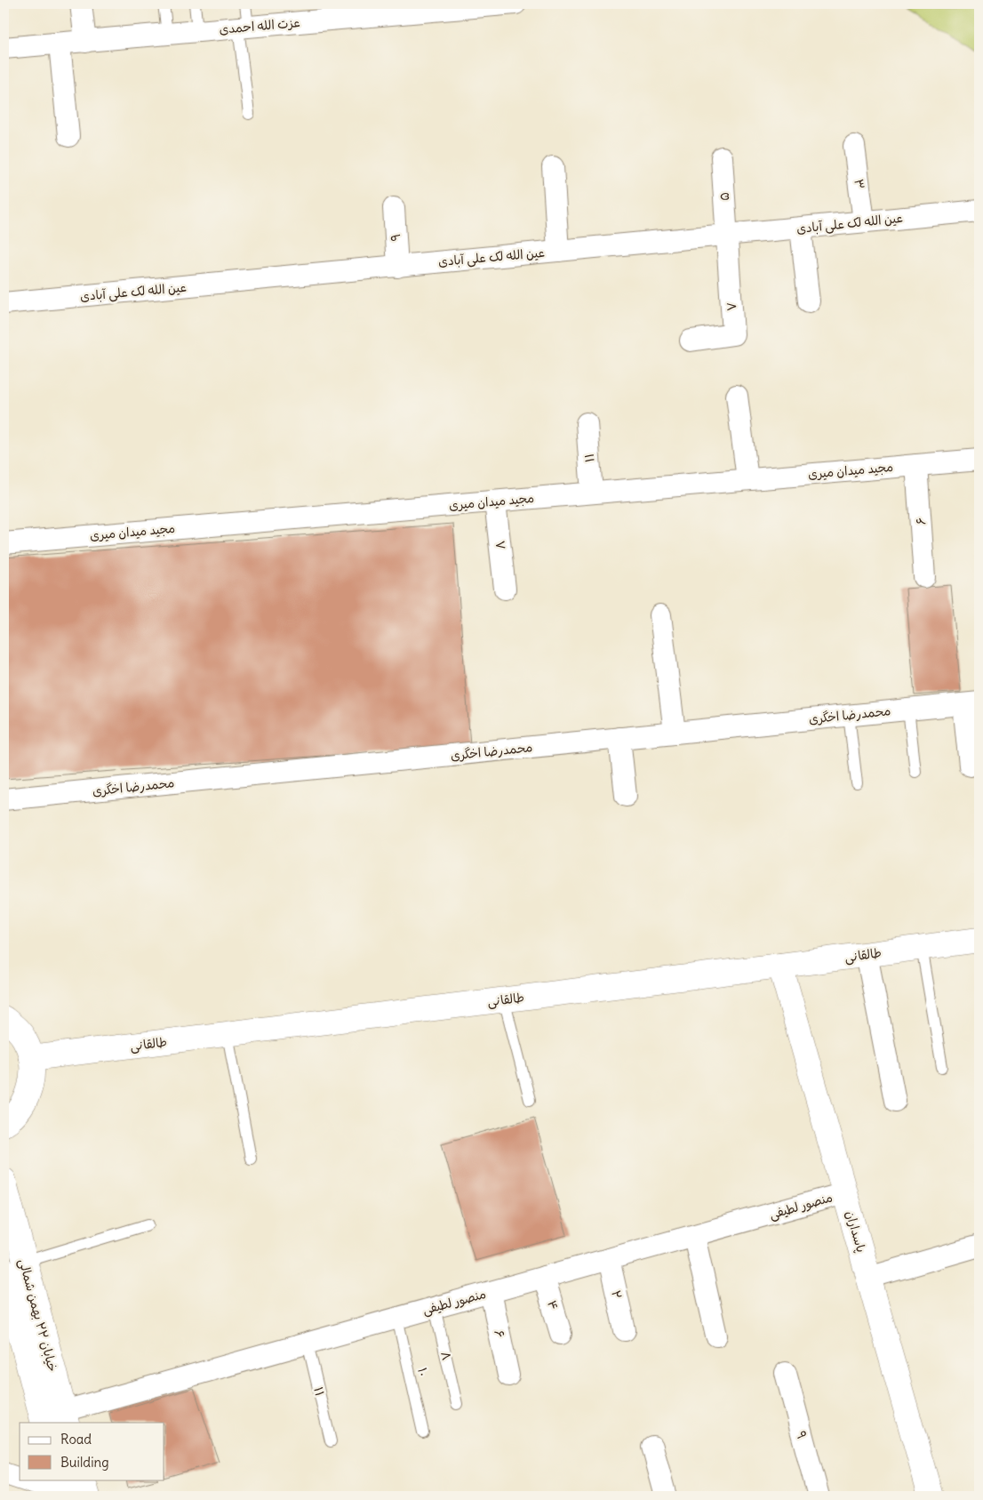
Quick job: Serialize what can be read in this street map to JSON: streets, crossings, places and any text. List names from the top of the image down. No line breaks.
{"streets":{"street":["عزت الله احمدی","۳","۵","عین الله لک علی آبادی","۹","۷","۱۱","مجید میدان میری","۶","۸","محمدرضا اخگری","طالقانی","منصور لطیفی","پاسداران","۲","۴","خیابان ۲۲ بهمن شمالی"],"lane":["۱۰"]},"crossings":[["۳","عین الله لک علی آبادی"],["۵","عین الله لک علی آبادی"],["۵","۷"],["عین الله لک علی آبادی","۹"],["عین الله لک علی آبادی","۷"],["۱۱","مجید میدان میری"],["۱۱","منصور لطیفی"],["مجید میدان میری","۶"],["مجید میدان میری","۸"],["۶","منصور لطیفی"],["۸","منصور لطیفی"],["طالقانی","پاسداران"],["منصور لطیفی","پاسداران"],["منصور لطیفی","۲"],["منصور لطیفی","۴"],["منصور لطیفی","خیابان ۲۲ بهمن شمالی"],["منصور لطیفی","۱۰"]],"legend":["Road","Building"]}
